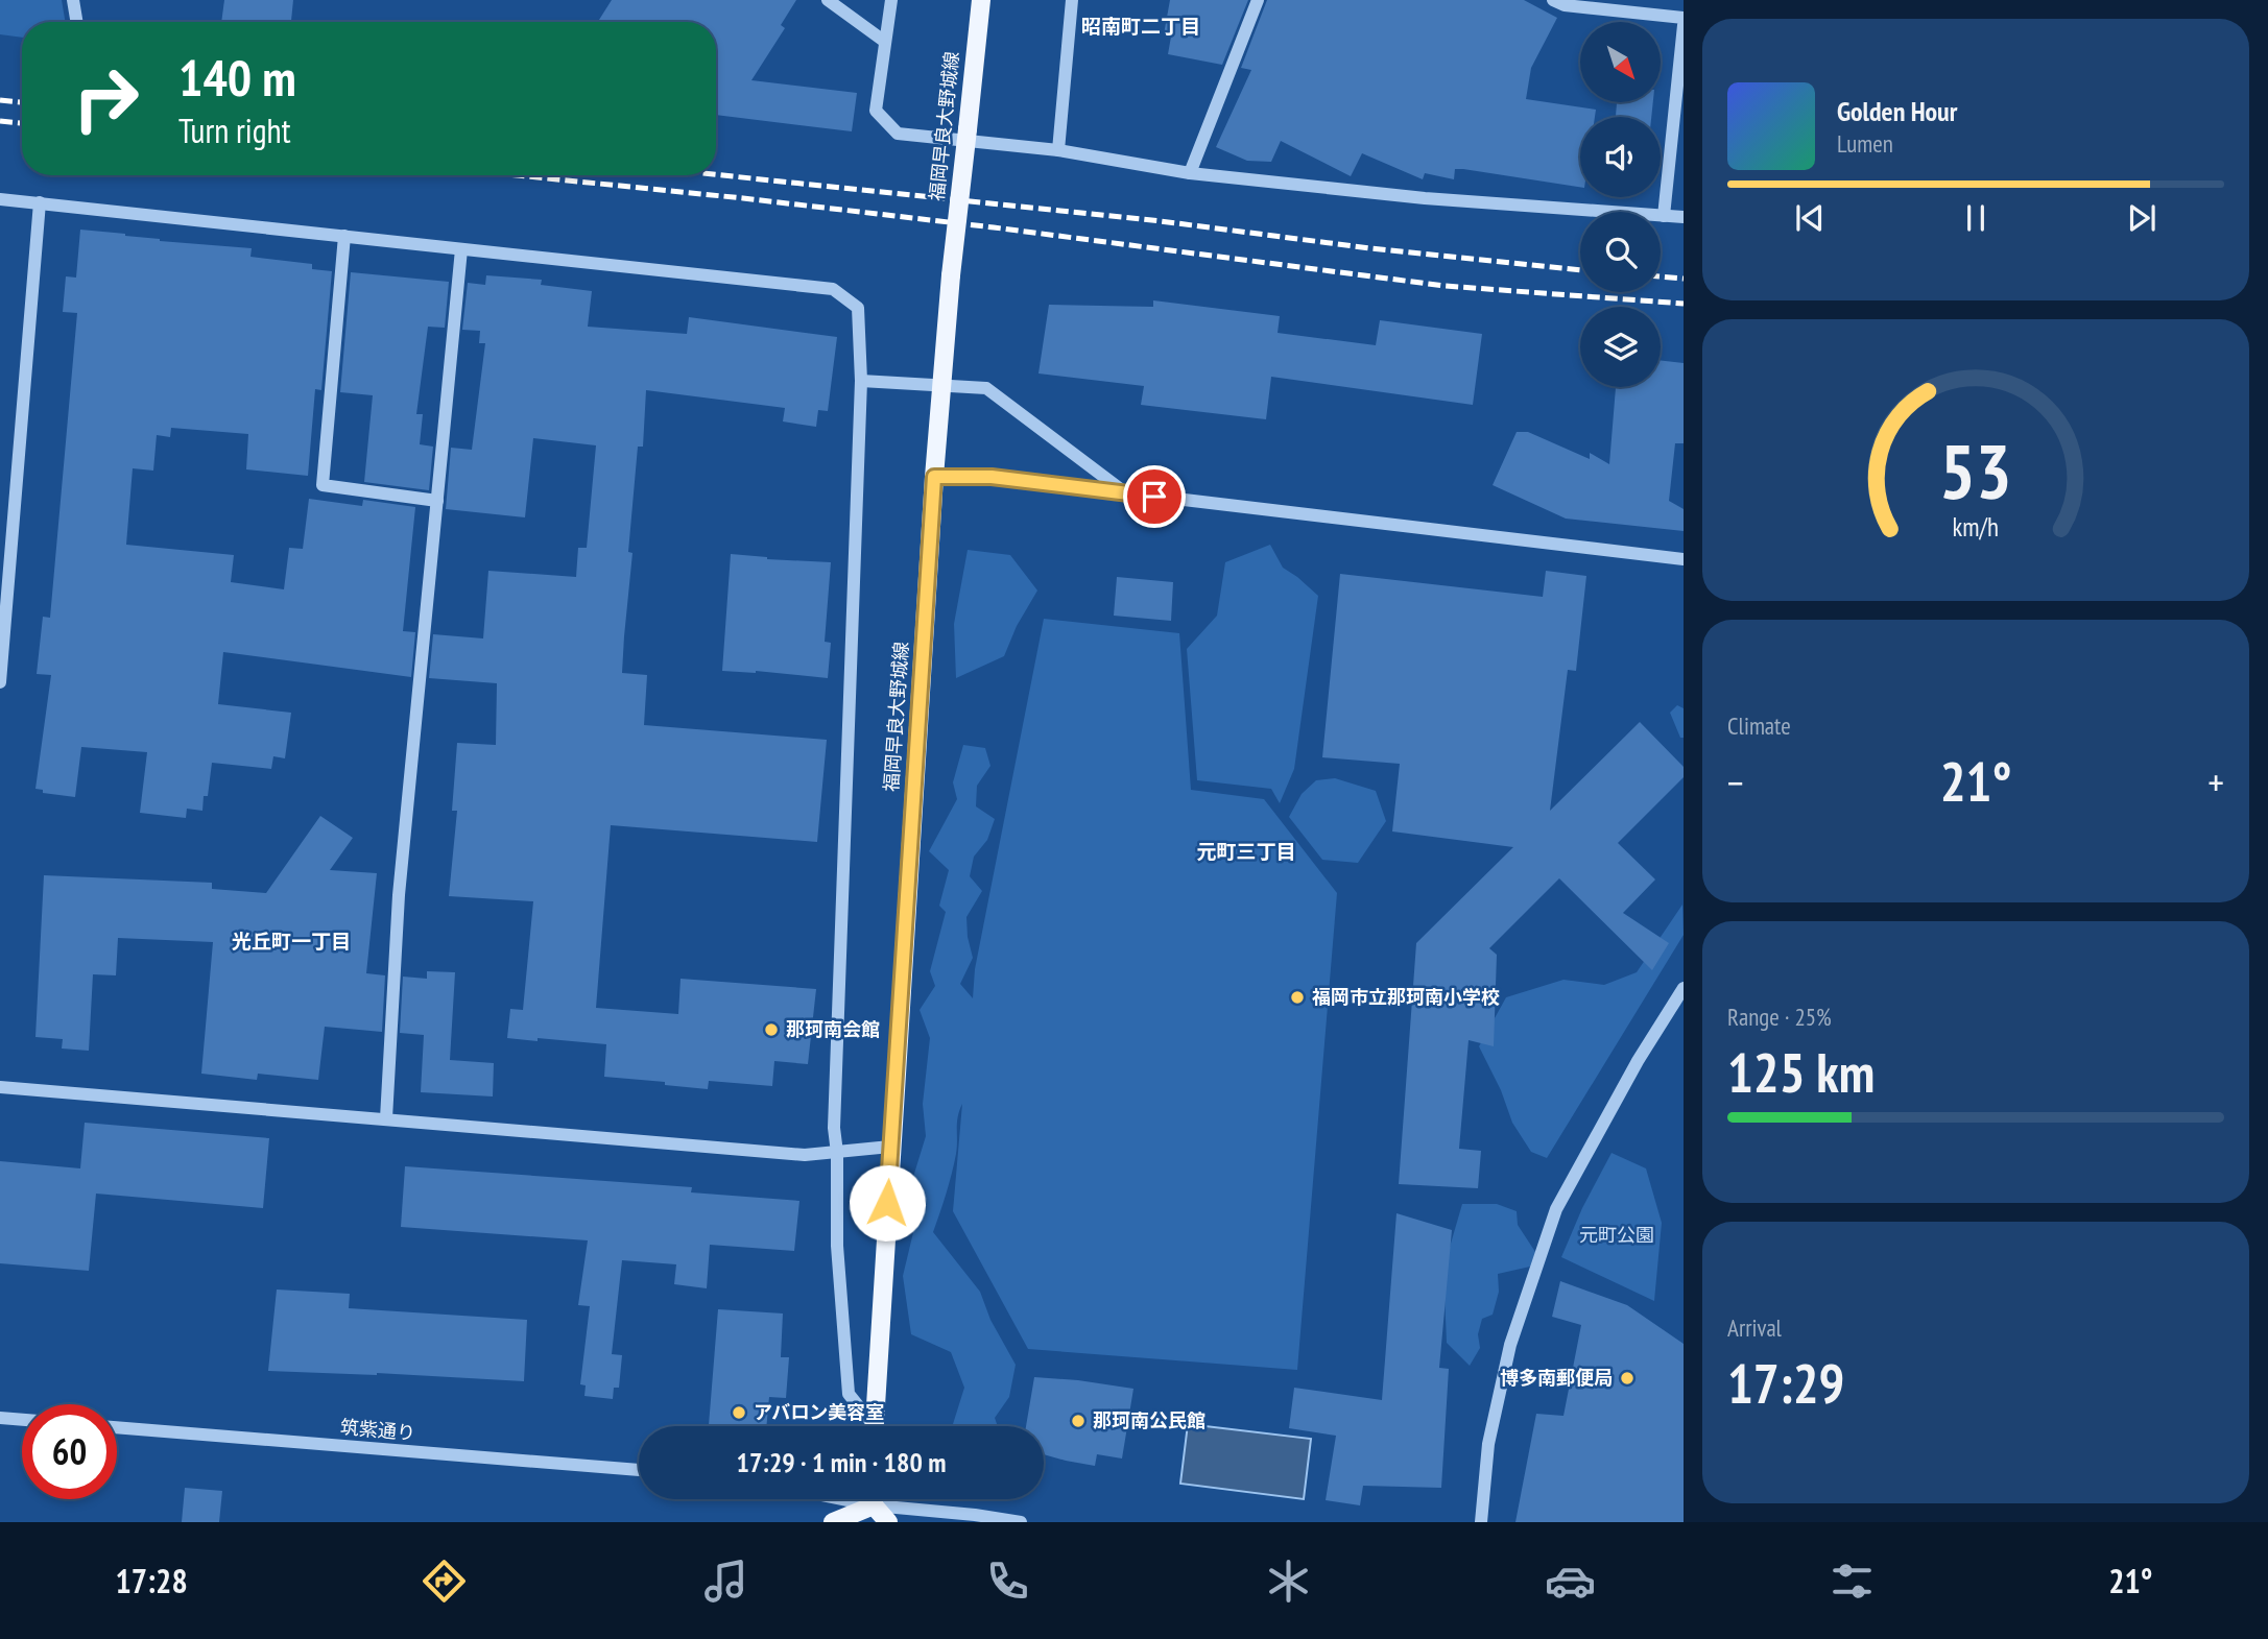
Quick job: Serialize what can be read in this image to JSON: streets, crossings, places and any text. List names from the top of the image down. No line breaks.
{"streets":{"main road":["福岡早良大野城線"],"street":["筑紫通り"]},"districts":["昭南町二丁目","元町三丁目","光丘町一丁目"],"parks":["元町公園"],"places":["福岡市立那珂南小学校","那珂南会館","博多南郵便局","アバロン美容室","那珂南公民館"],"north":"bottom right","page":{"turn":["140 m","Turn right"],"song":["Golden Hour","Lumen"],"tile":["Climate",["Range · 25%","125 km"],["Arrival","17:29"]],"heat":["−","21°","+"],"limit":"60","trip":"17:29 · 1 min · 180 m","tabs":["17:28","21°"],"gauge":["53","km/h"]}}
